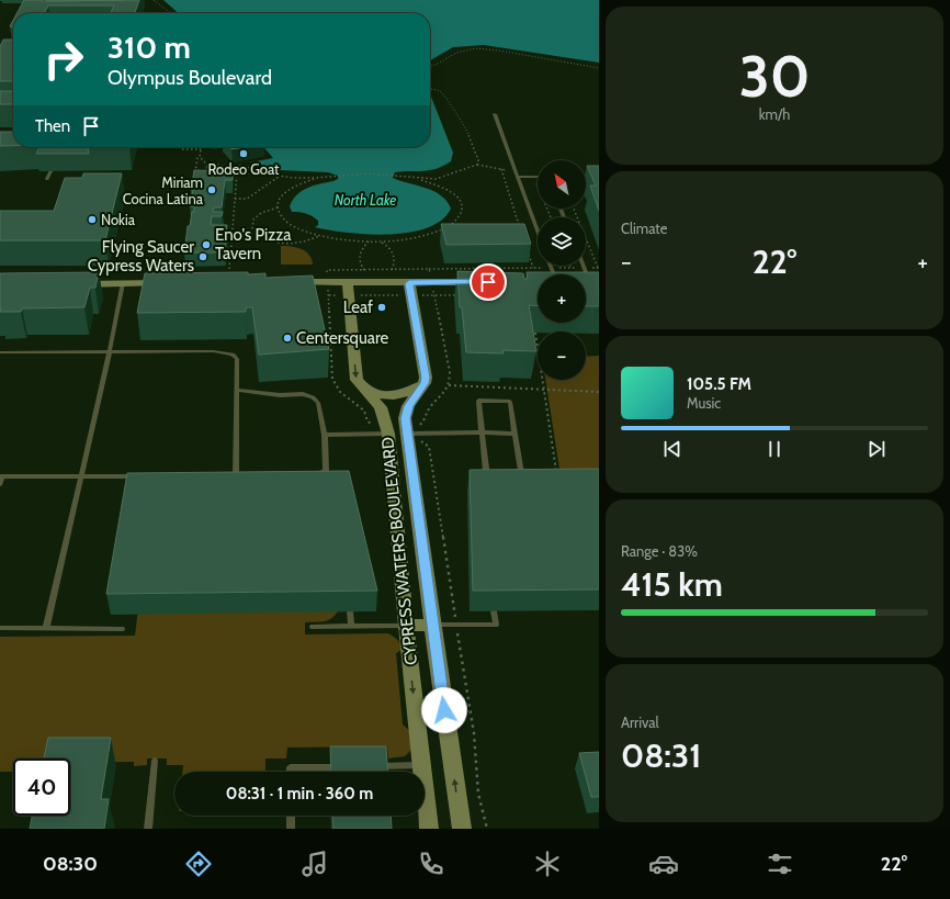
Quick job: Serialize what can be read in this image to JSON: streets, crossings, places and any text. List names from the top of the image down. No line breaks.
{"streets":{"street":["CYPRESS WATERS BOULEVARD"]},"water":["North Lake"],"places":["Rodeo Goat","Miriam Cocina Latina","Nokia","Eno's Pizza Tavern","Flying Saucer Cypress Waters","Leaf","Centersquare"],"north":"top left","page":{"tile":[["30","km/h"],"Climate",["Range · 83%","415 km"],["Arrival","08:31"]],"turn":["310 m","Olympus Boulevard"],"then":"Then","map_buttons":["+","−"],"heat":["−","22°","+"],"song":["105.5 FM","Music"],"limit":"40","trip":"08:31 · 1 min · 360 m","tabs":["08:30","22°"]}}
